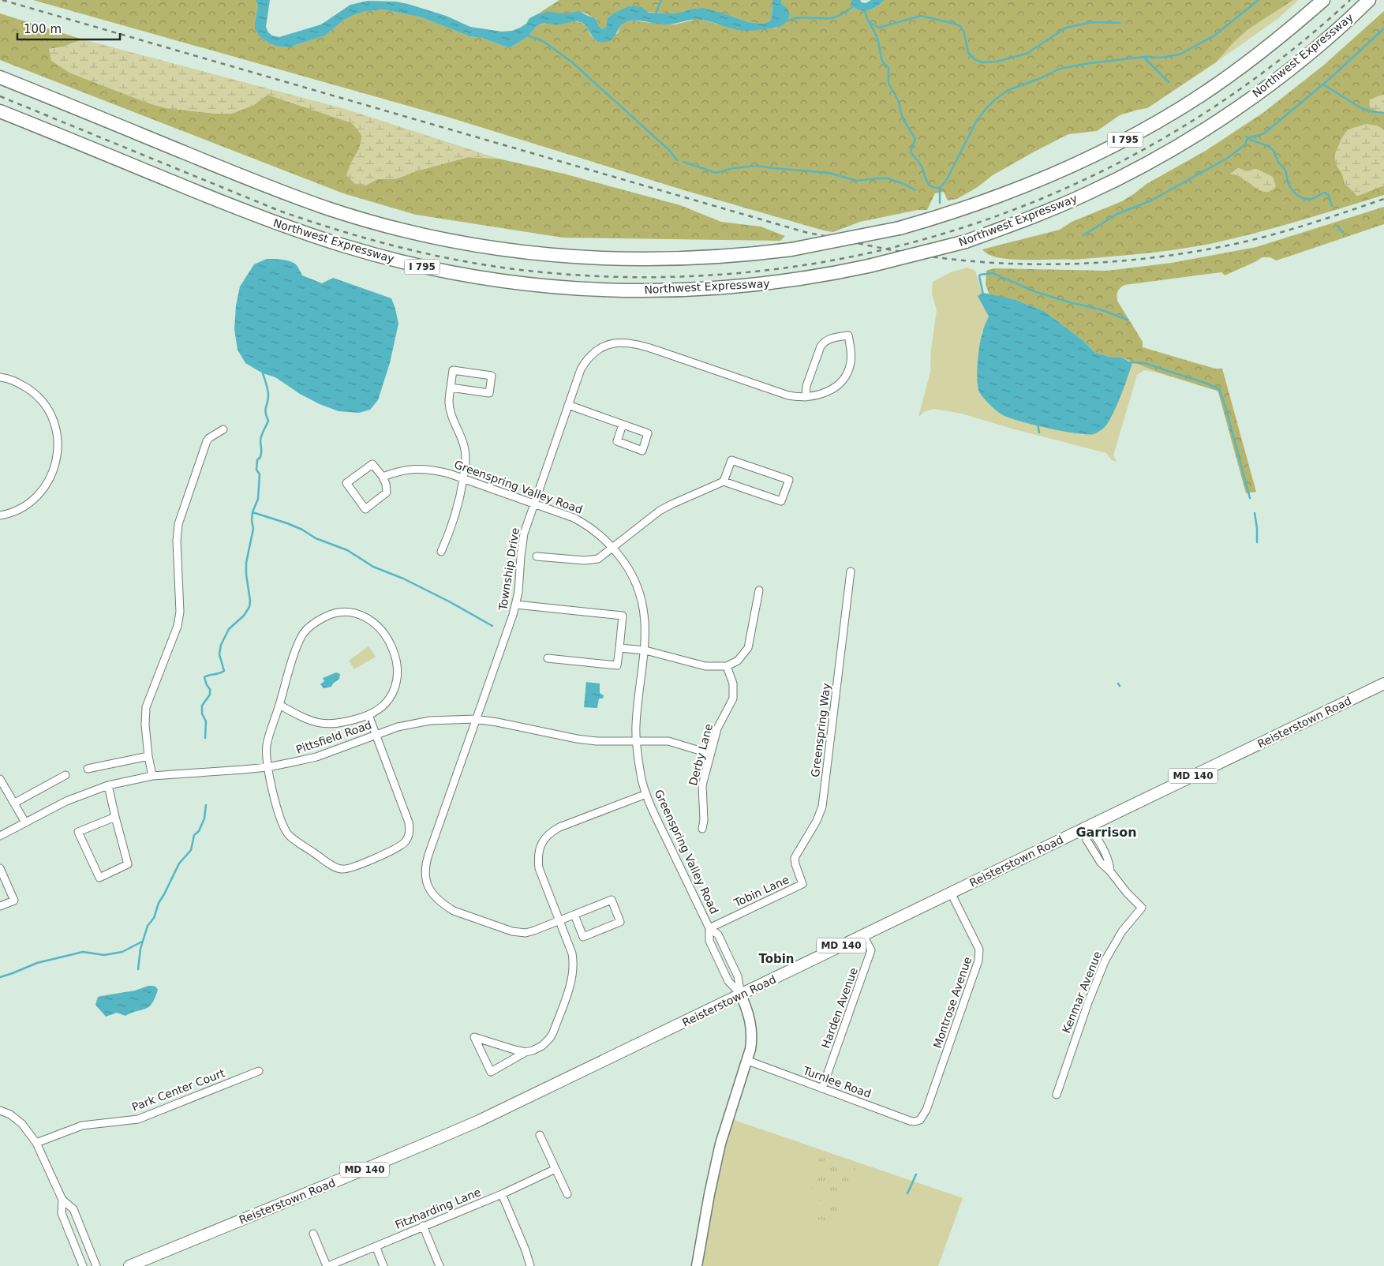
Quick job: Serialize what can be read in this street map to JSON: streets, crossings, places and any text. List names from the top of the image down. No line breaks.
{"streets":{"highway":["Northwest Expressway","I 795"],"main road":["Greenspring Valley Road","Reisterstown Road","MD 140"],"street":["Township Drive","Greenspring Way","Pittsfield Road","Derby Lane","Tobin Lane","Kenmar Avenue","Montrose Avenue","Harden Avenue","Turnlee Road","Park Center Court","Fitzharding Lane"]},"crossings":[["Greenspring Valley Road","Township Drive"],["Greenspring Valley Road","Reisterstown Road"],["Greenspring Valley Road","Pittsfield Road"],["Greenspring Valley Road","Tobin Lane"],["Greenspring Valley Road","Turnlee Road"],["Township Drive","Pittsfield Road"],["Reisterstown Road","Kenmar Avenue"],["Reisterstown Road","Montrose Avenue"],["Reisterstown Road","Harden Avenue"],["Greenspring Way","Tobin Lane"],["Pittsfield Road","Derby Lane"],["Montrose Avenue","Turnlee Road"],["Harden Avenue","Turnlee Road"]],"districts":["Garrison","Tobin"],"scale_bar":"100 m"}
